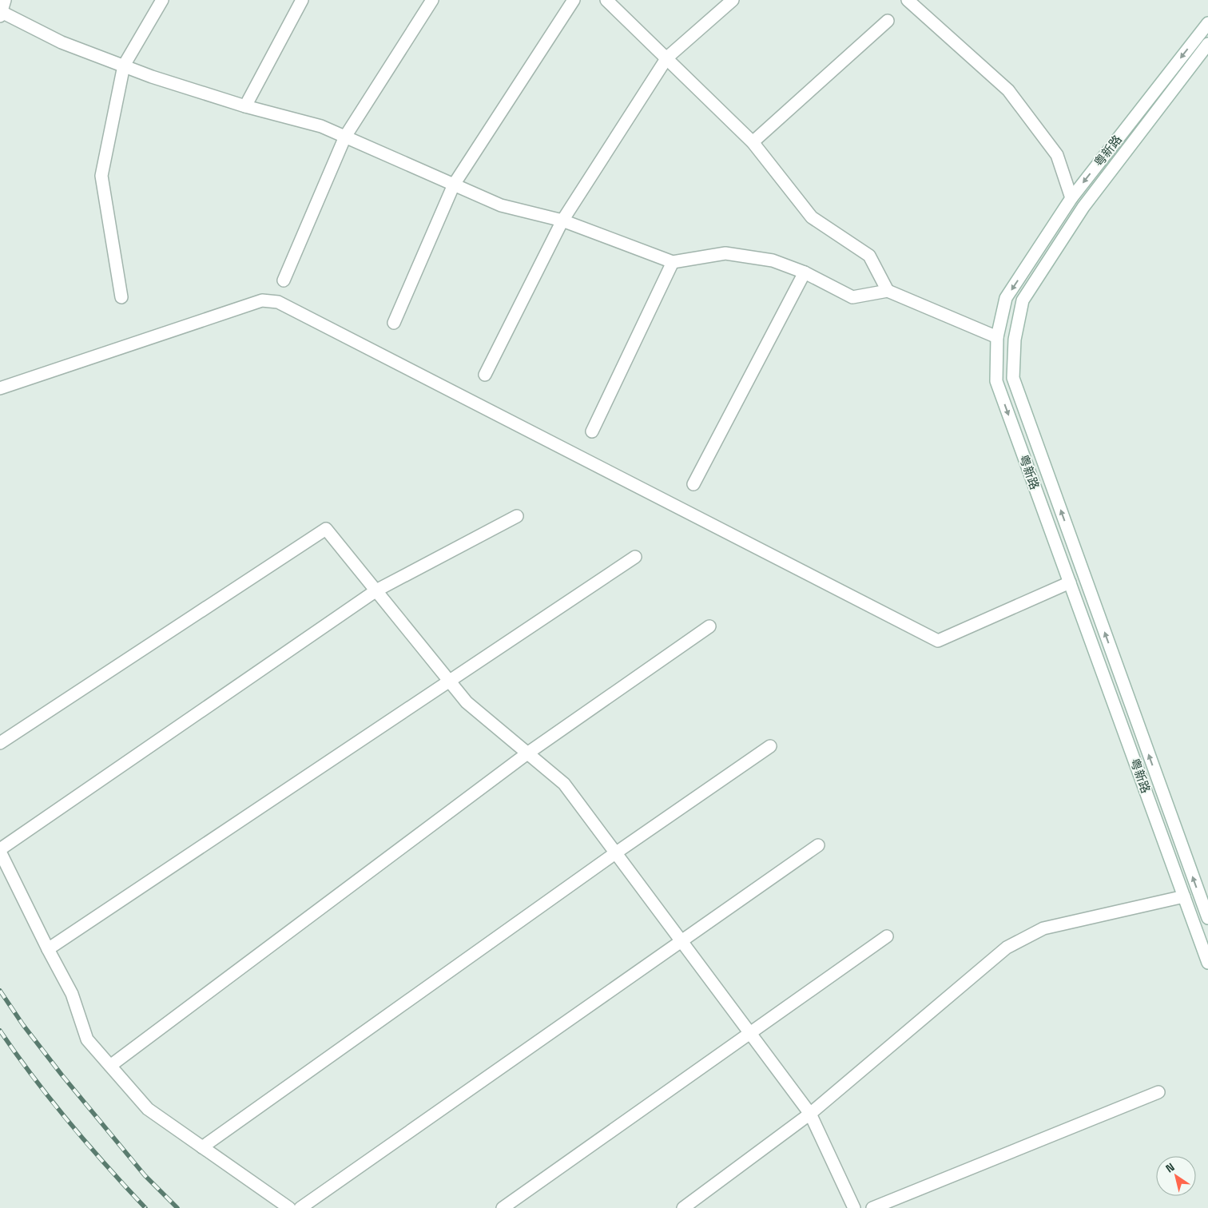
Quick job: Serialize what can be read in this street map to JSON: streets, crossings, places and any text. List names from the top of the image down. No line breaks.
{"streets":{"street":["粤新路"]},"north":"top left"}
